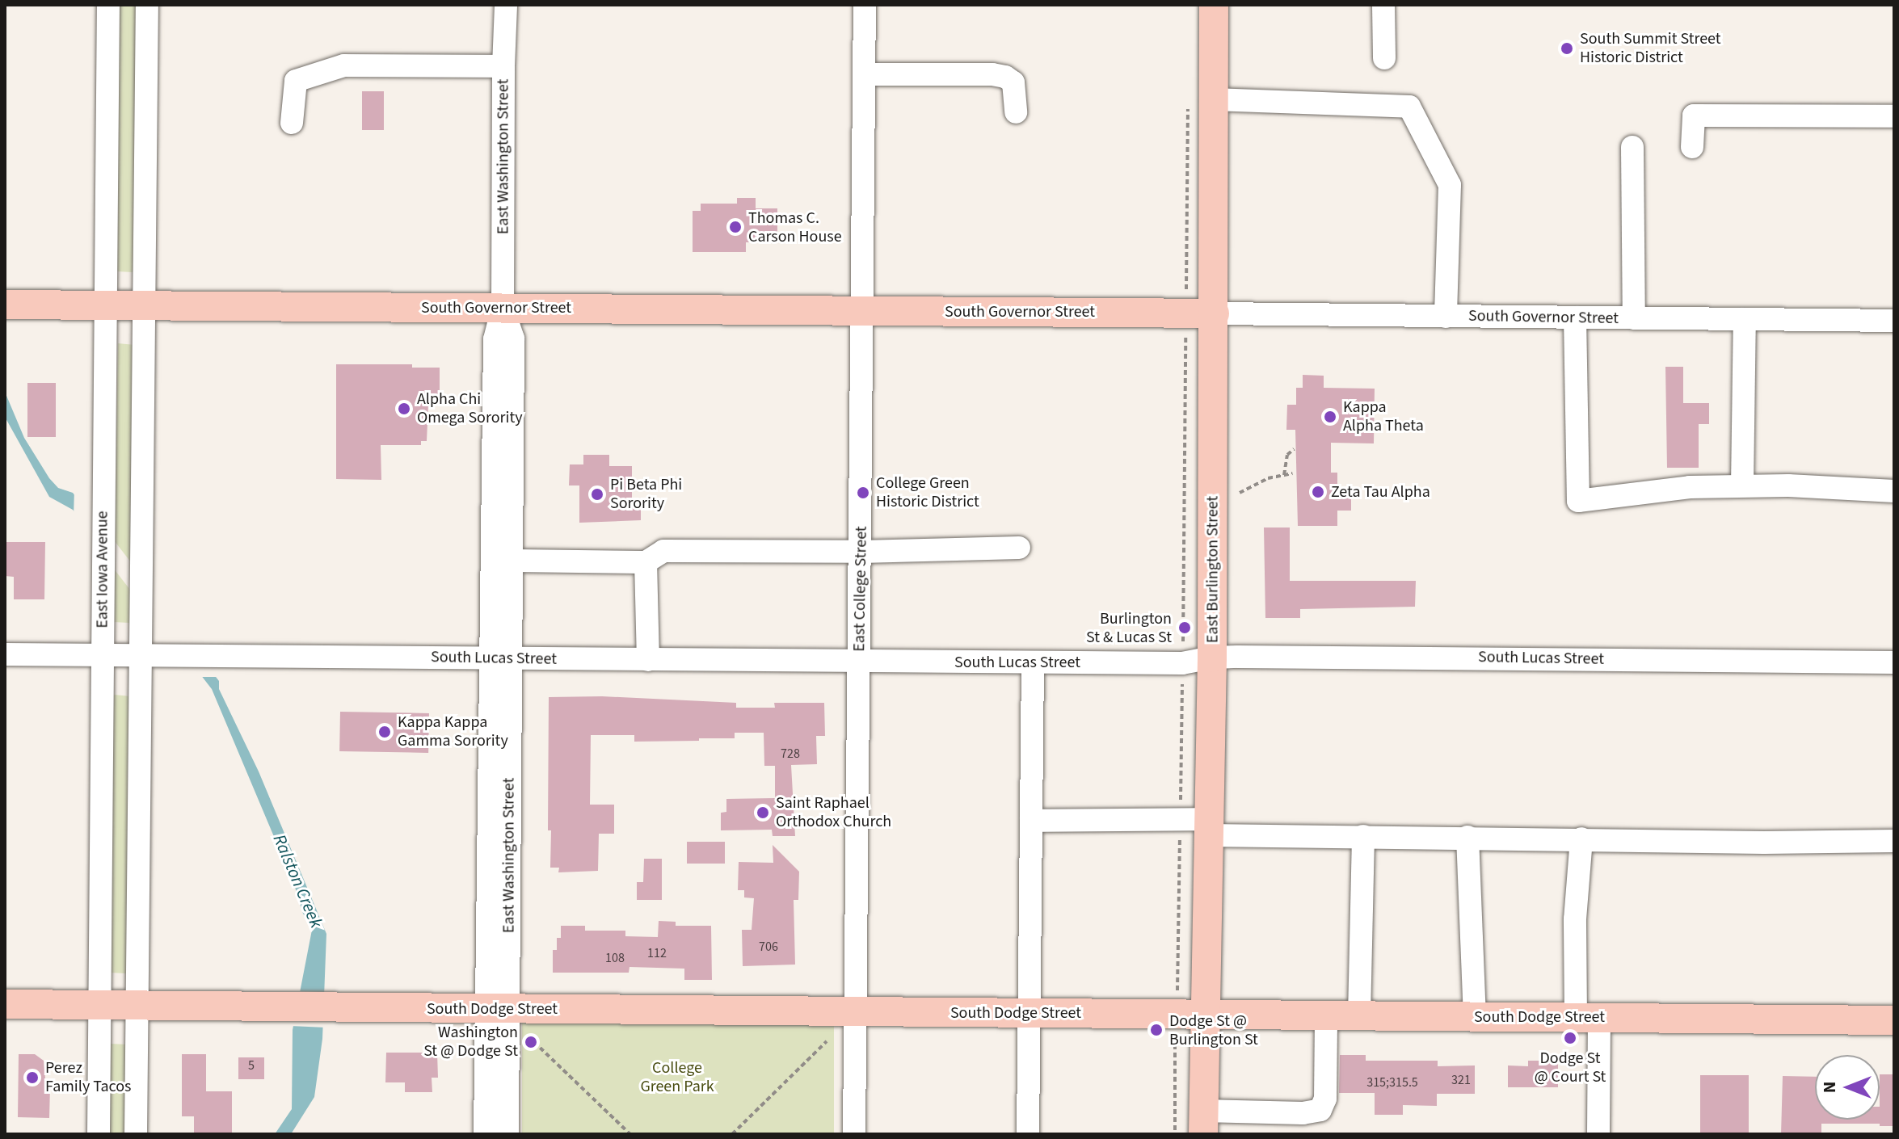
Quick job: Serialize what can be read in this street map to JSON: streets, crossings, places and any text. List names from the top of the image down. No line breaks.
{"streets":{"main road":["South Governor Street","East Burlington Street","South Dodge Street"],"street":["East Washington Street","East Iowa Avenue","East College Street","South Lucas Street"]},"crossings":[["East Washington Street","South Governor Street"],["East Washington Street","South Lucas Street"],["East Washington Street","South Dodge Street"],["South Governor Street","East Iowa Avenue"],["South Governor Street","East Burlington Street"],["South Governor Street","East College Street"],["East Iowa Avenue","South Lucas Street"],["East Iowa Avenue","South Dodge Street"],["East Burlington Street","South Lucas Street"],["East Burlington Street","South Dodge Street"],["East College Street","South Lucas Street"],["East College Street","South Dodge Street"]],"water":["Ralston Creek"],"parks":["College Green Park"],"places":["South Summit Street Historic District","Thomas C. Carson House","Alpha Chi Omega Sorority","Kappa Alpha Theta","Zeta Tau Alpha","College Green Historic District","Pi Beta Phi Sorority","Burlington St & Lucas St","Kappa Kappa Gamma Sorority","Saint Raphael Orthodox Church","Dodge St @ Burlington St","Dodge St @ Court St","Washington St @ Dodge St","Perez Family Tacos"],"house_numbers":["728","706","112","108","5","321","315;315.5"],"north":"left"}
